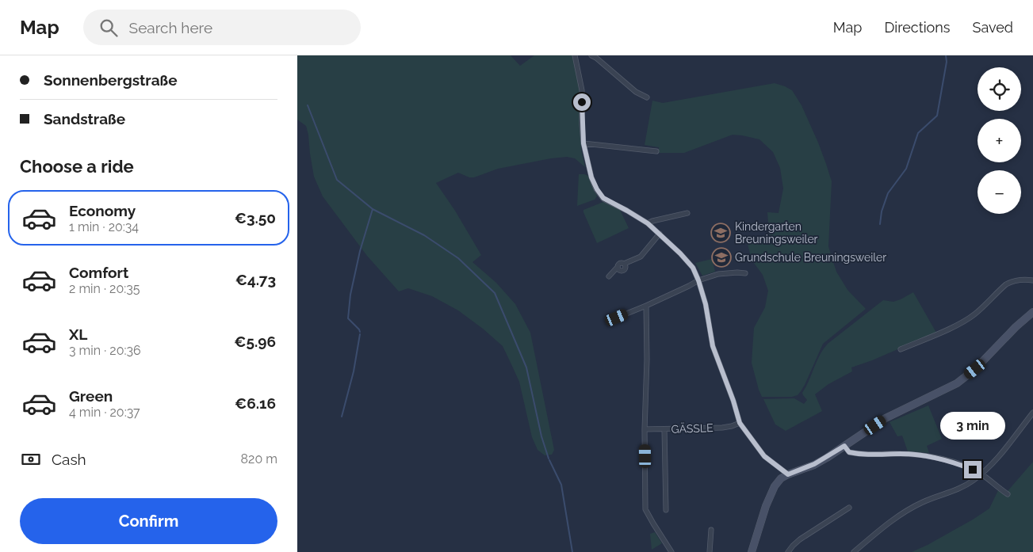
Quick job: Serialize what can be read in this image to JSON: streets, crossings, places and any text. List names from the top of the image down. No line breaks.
{"streets":{"street":["GÄSSLE"]},"places":{"school or university":["Kindergarten Breuningsweiler","Grundschule Breuningsweiler"]},"page":{"header":"Map","search":"Search here","nav":["Map","Directions","Saved"],"banner":["Sonnenbergstraße","Sandstraße"],"map_buttons":["+","−"],"heading":"Choose a ride","list":[{"name":"Economy","note":"1 min · 20:34","value":"€3.50"},{"name":"Comfort","note":"2 min · 20:35","value":"€4.73"},{"name":"XL","note":"3 min · 20:36","value":"€5.96"},{"name":"Green","note":"4 min · 20:37","value":"€6.16"}],"bubble":"3 min","pay":["Cash","820 m"],"buttons":"Confirm"}}
